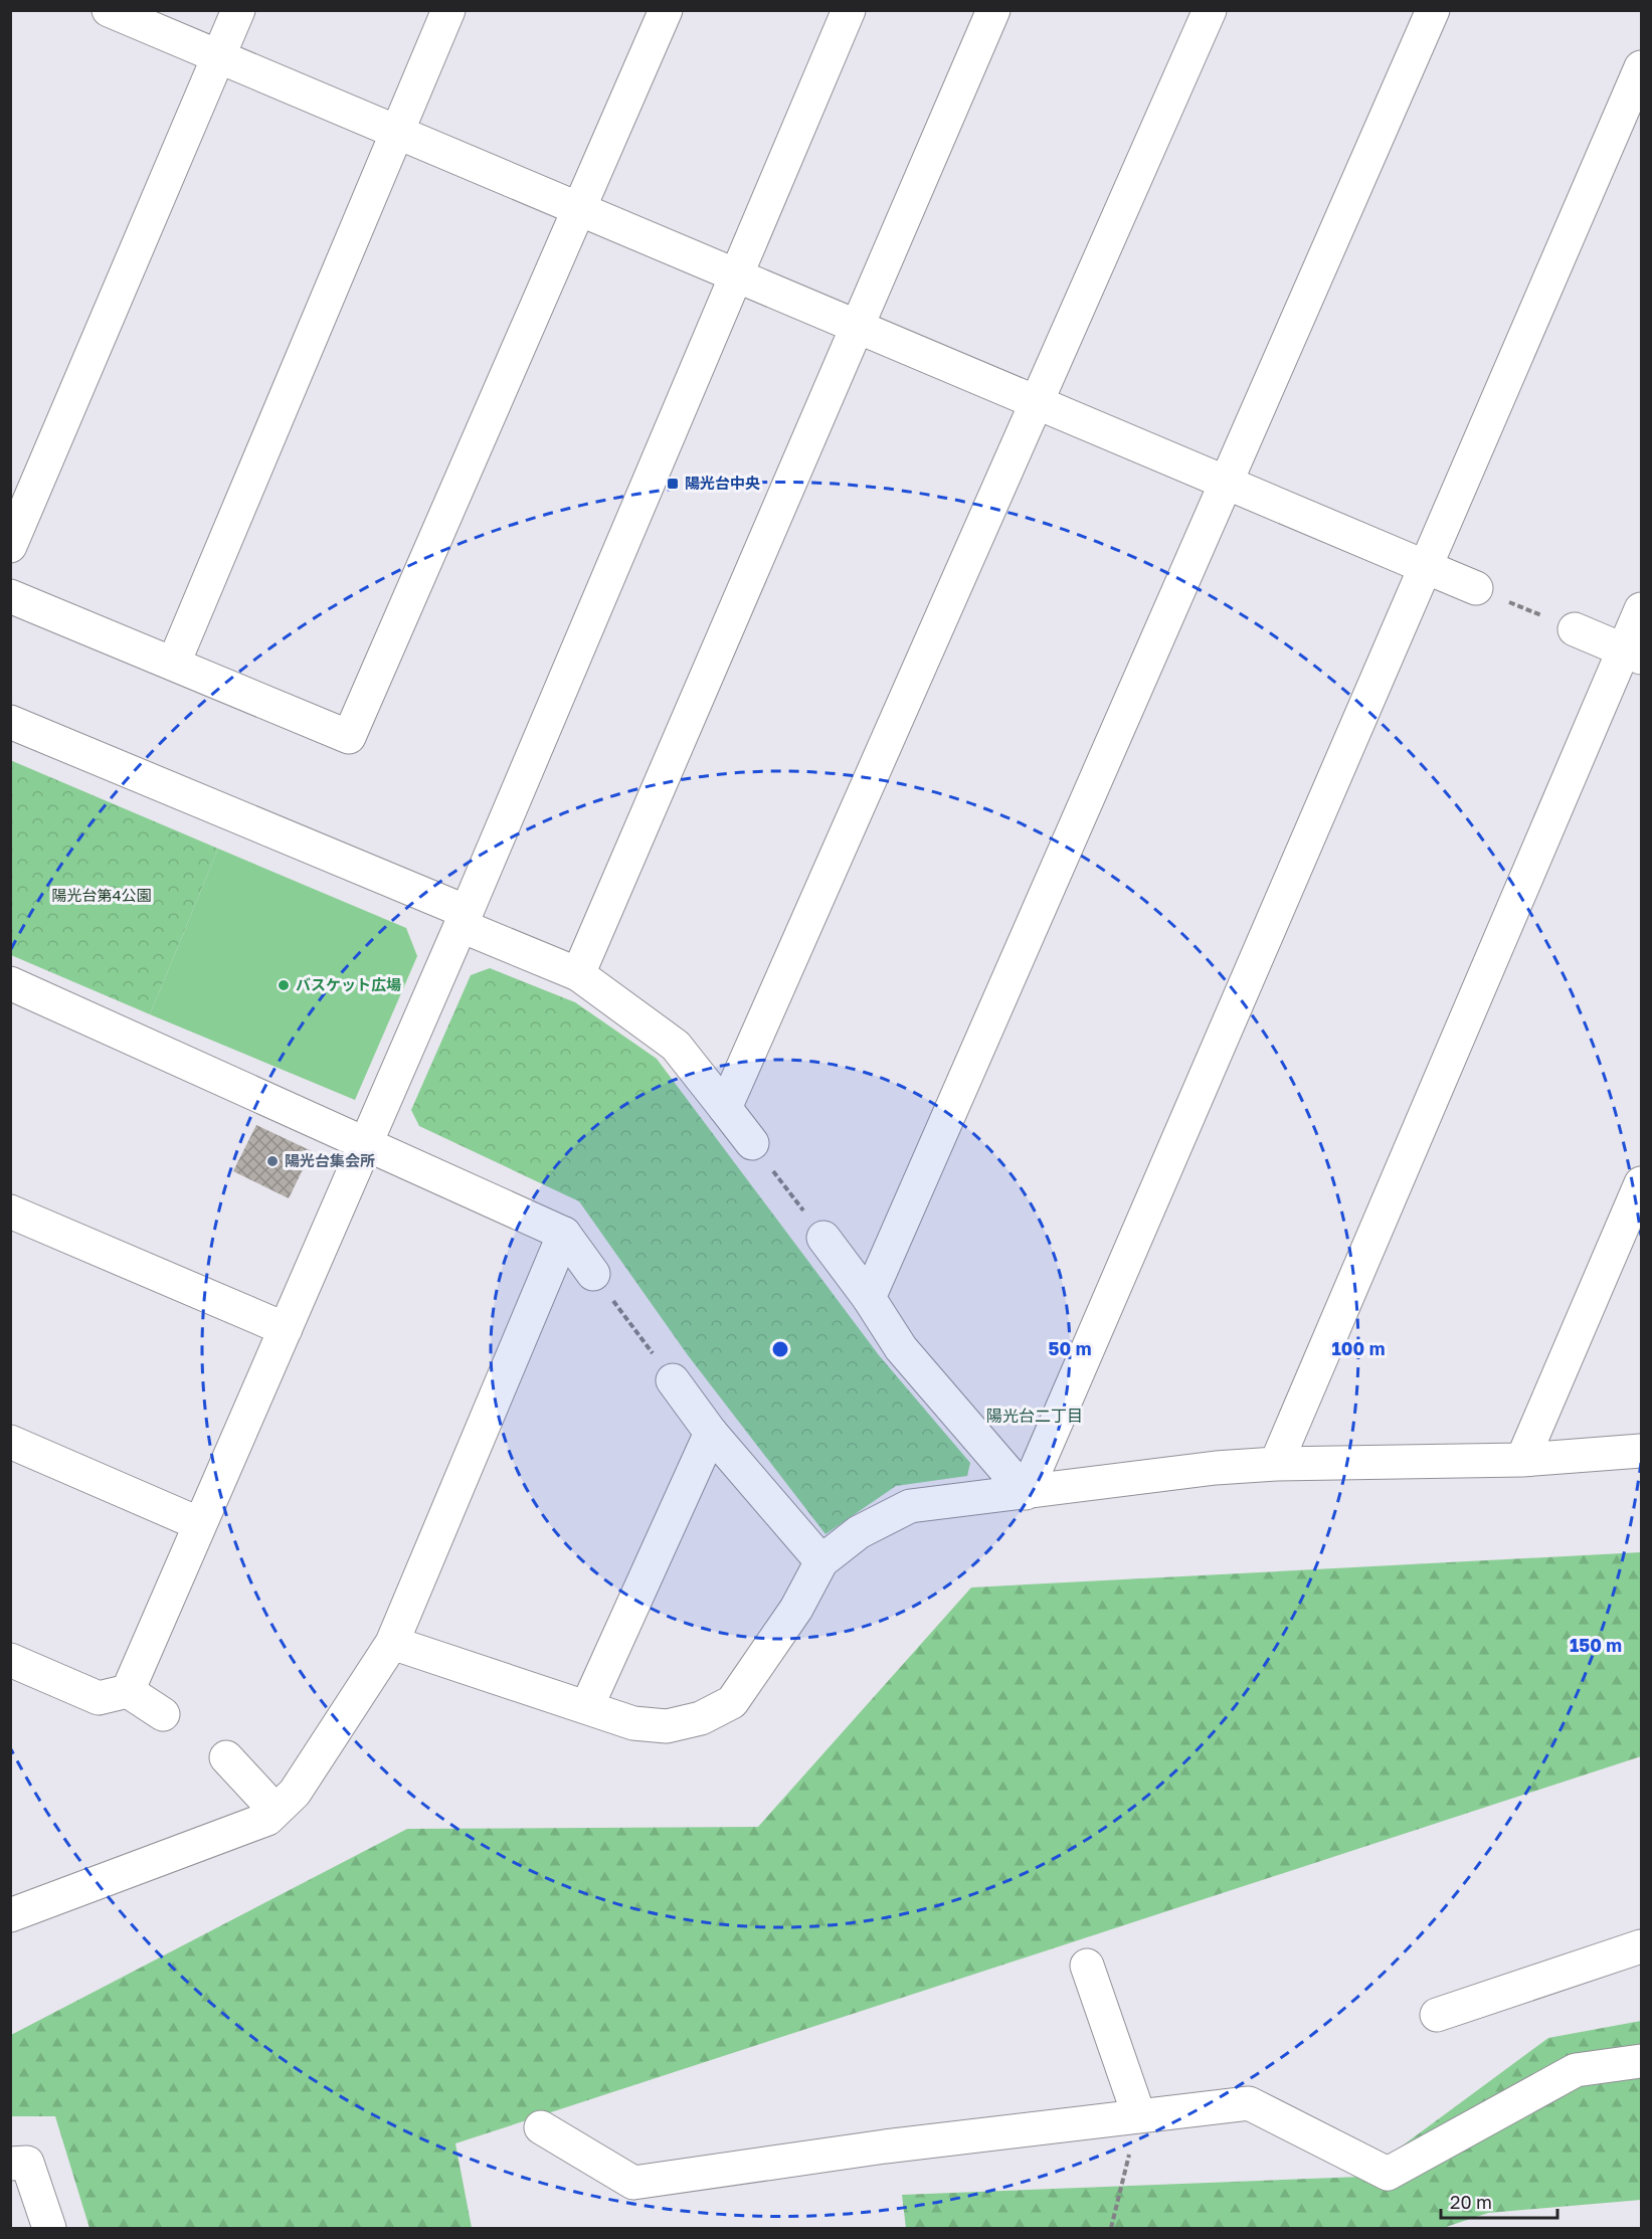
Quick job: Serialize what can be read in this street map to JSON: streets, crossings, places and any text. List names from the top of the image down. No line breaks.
{"districts":["陽光台二丁目"],"parks":["陽光台第4公園"],"places":{"transit":["陽光台中央"],"other":["バスケット広場","陽光台集会所"]},"scale_bar":"20 m","rings":["50 m","100 m","150 m"]}
